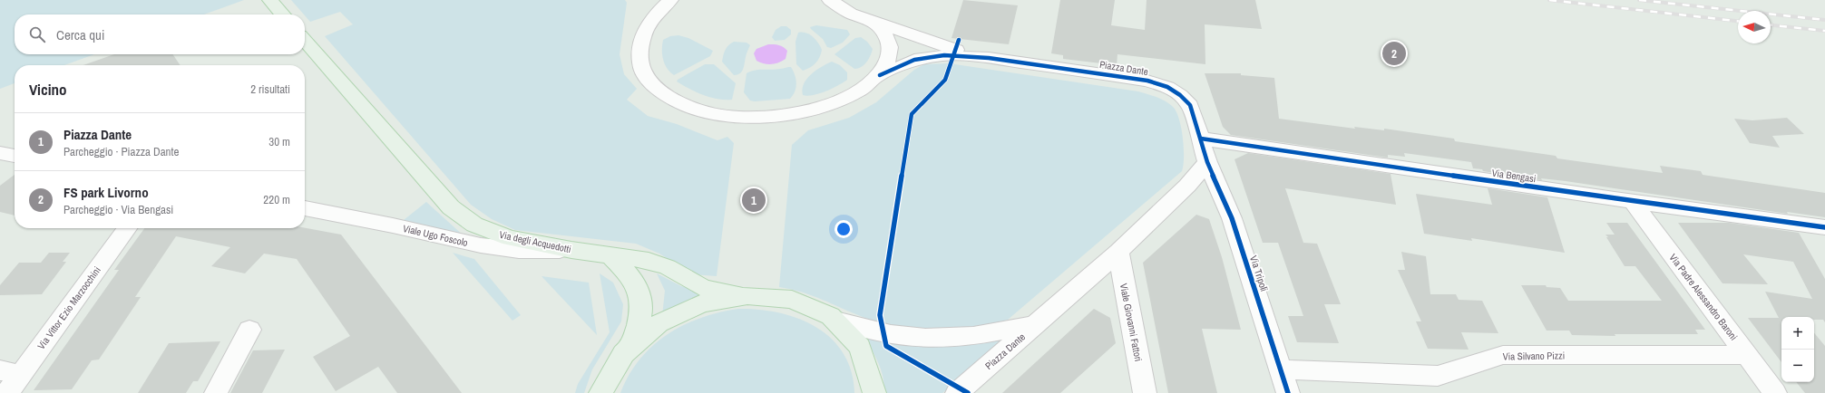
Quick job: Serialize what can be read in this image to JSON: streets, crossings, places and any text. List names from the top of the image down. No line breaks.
{"streets":{"main road":["Via degli Acquedotti"],"street":["Piazza Dante","Via Bengasi","Viale Ugo Foscolo","Via Tripoli","Via Padre Alessandro Baroni","Via Vittor Ezio Marzocchini","Viale Giovanni Fattori","Via Silvano Pizzi"]},"crossings":[["Piazza Dante","Via Bengasi"],["Piazza Dante","Via Tripoli"],["Piazza Dante","Viale Giovanni Fattori"],["Via Bengasi","Via Padre Alessandro Baroni"],["Viale Ugo Foscolo","Via degli Acquedotti"],["Via Tripoli","Via Silvano Pizzi"],["Via Padre Alessandro Baroni","Via Silvano Pizzi"]],"north":"left","page":{"search":"Cerca qui","pins":["2","1"],"heading":["Vicino","2 risultati"],"list":[{"mark":"1","name":"Piazza Dante","note":"Parcheggio · Piazza Dante","value":"30 m"},{"mark":"2","name":"FS park Livorno","note":"Parcheggio · Via Bengasi","value":"220 m"}],"map_buttons":["+","−"]}}
